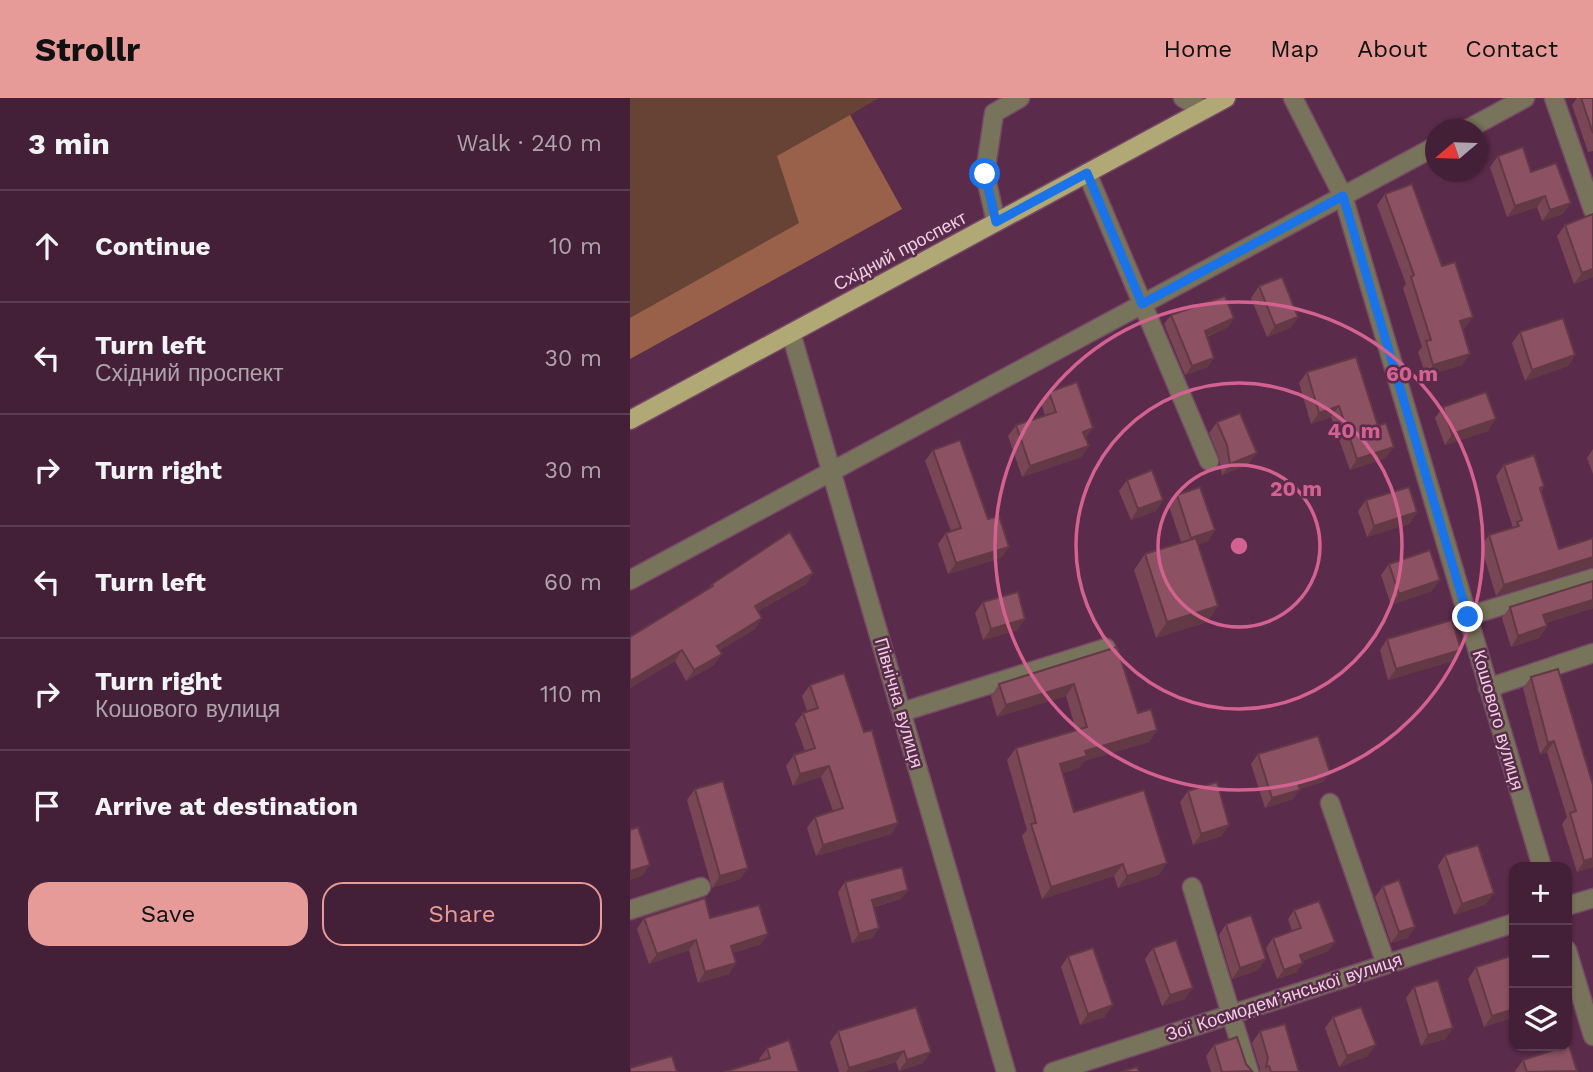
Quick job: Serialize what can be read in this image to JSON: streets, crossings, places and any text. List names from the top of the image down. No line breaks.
{"streets":{"main road":["Східний проспект"],"street":["Північна вулиця","Кошового вулиця","Зої Космодем’янської вулиця"]},"crossings":[["Східний проспект","Північна вулиця"]],"north":"left","page":{"header":"Strollr","nav":["Home","Map","About","Contact"],"heading":["3 min","Walk · 240 m"],"list":[["Continue","10 m"],["Turn left","Східний проспект","30 m"],["Turn right","30 m"],["Turn left","60 m"],["Turn right","Кошового вулиця","110 m"],"Arrive at destination"],"buttons":["Save","Share"],"map_buttons":["+","−"]},"rings":["60 m","40 m","20 m"]}
